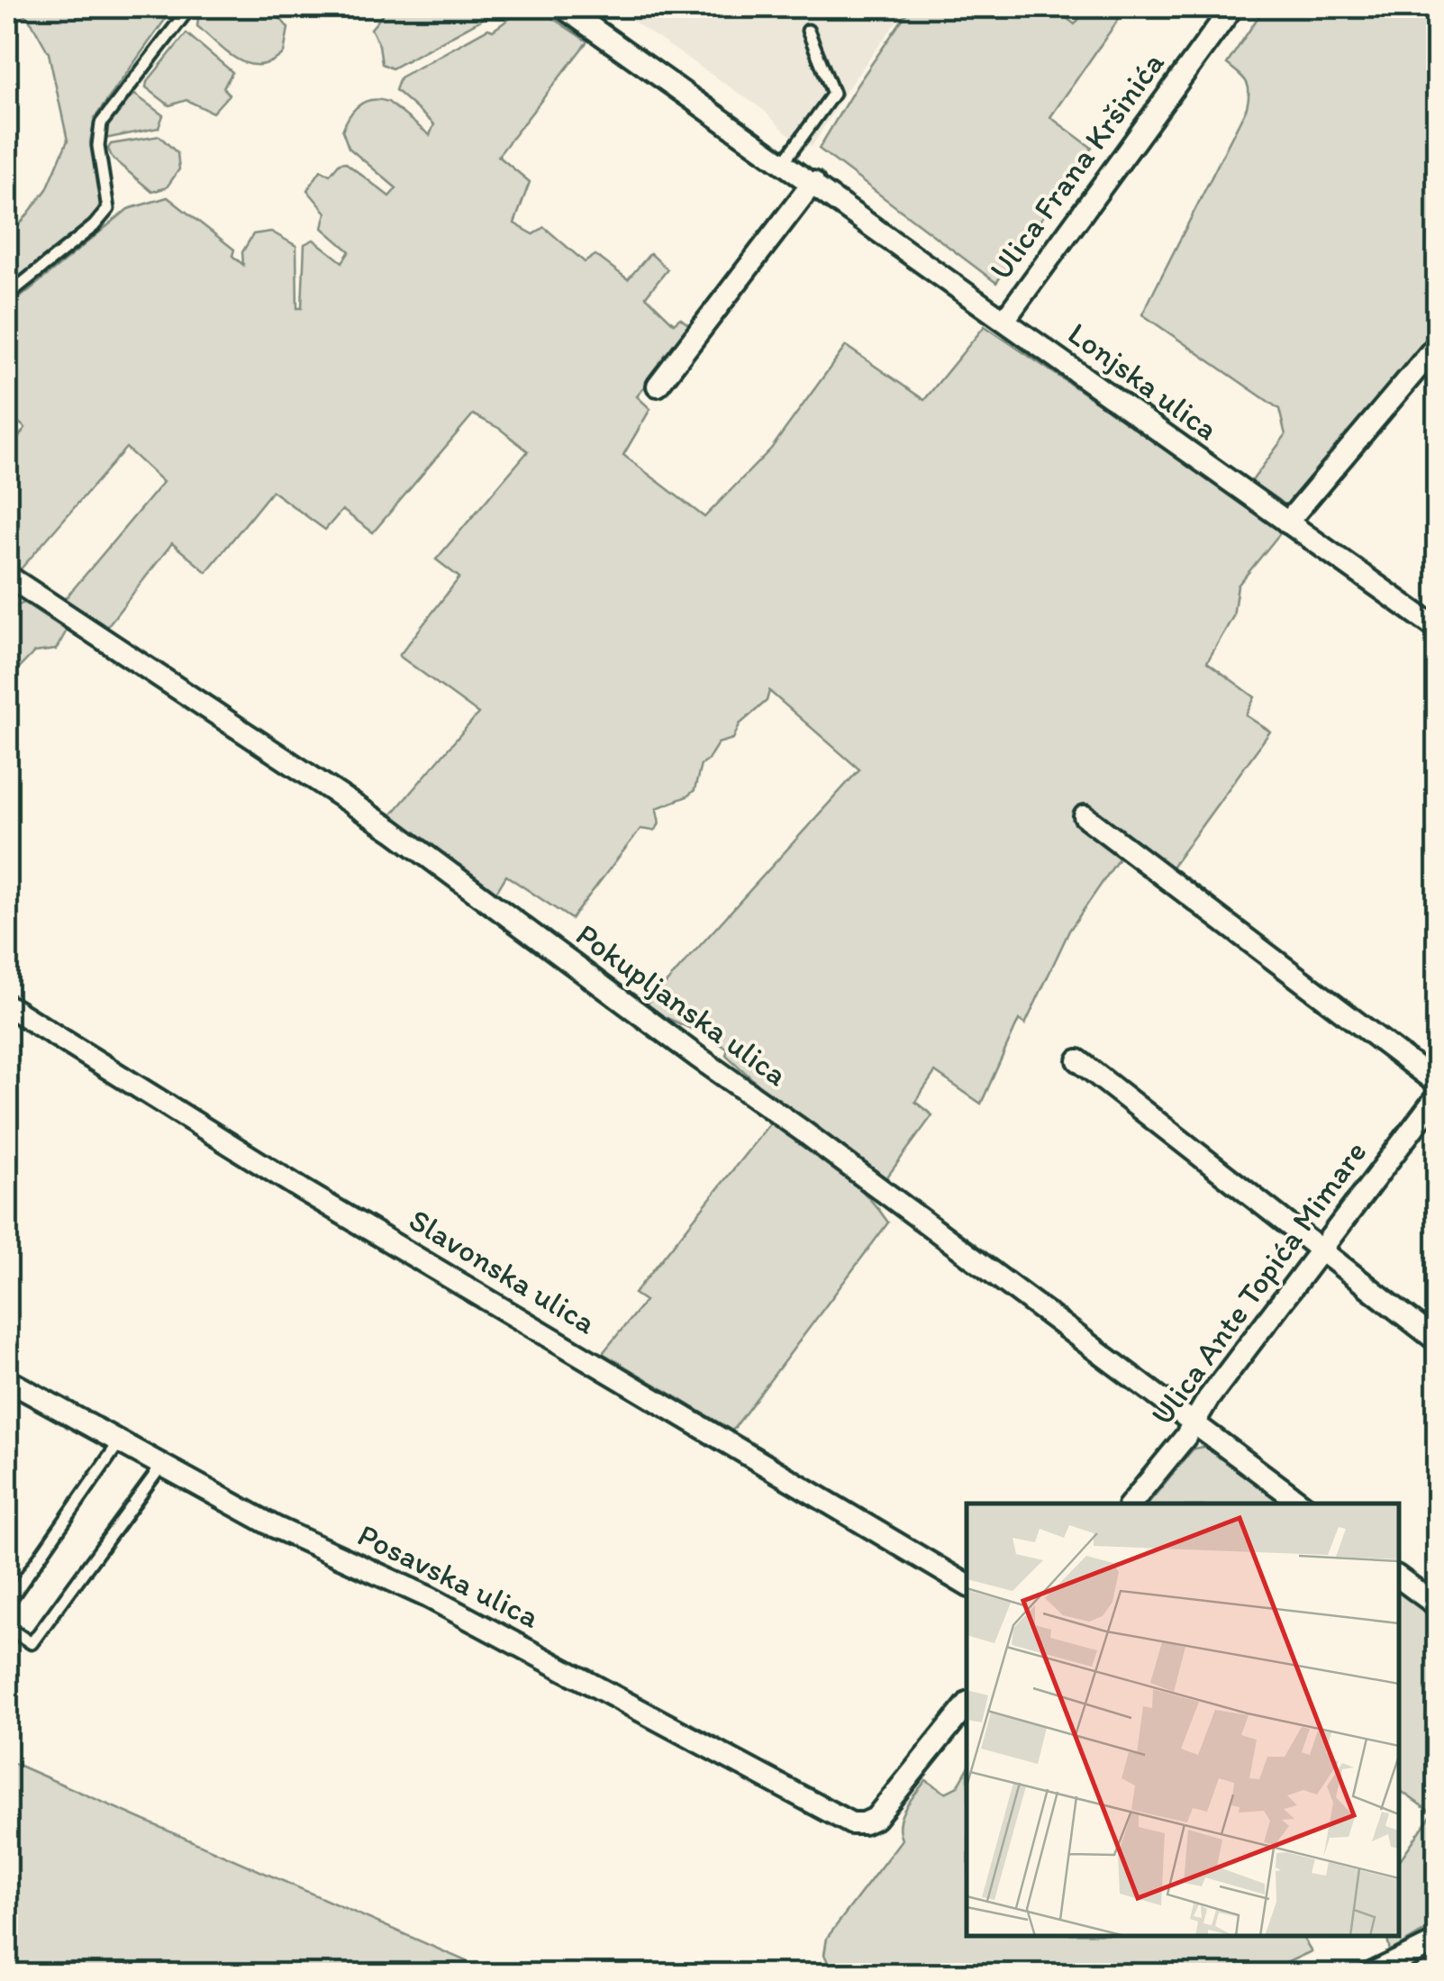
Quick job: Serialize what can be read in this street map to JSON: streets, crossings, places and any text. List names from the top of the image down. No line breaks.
{"streets":{"street":["Ulica Frana Kršinića","Lonjska ulica","Pokupljanska ulica","Slavonska ulica","Ulica Ante Topića Mimare","Posavska ulica"]},"crossings":[["Ulica Frana Kršinića","Lonjska ulica"],["Pokupljanska ulica","Ulica Ante Topića Mimare"]]}
